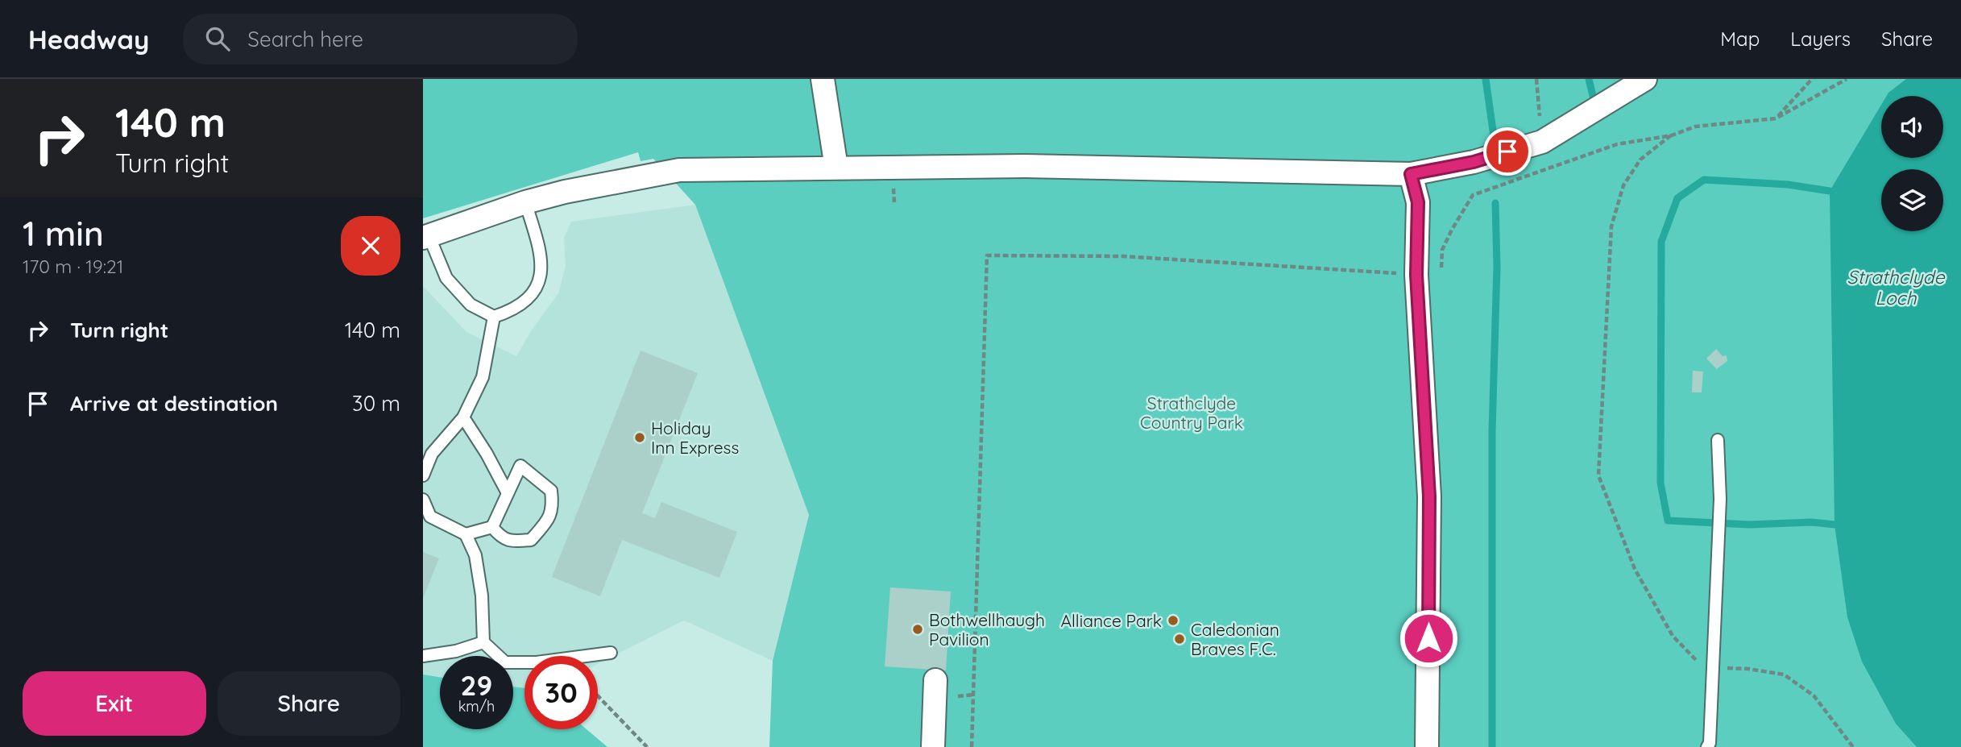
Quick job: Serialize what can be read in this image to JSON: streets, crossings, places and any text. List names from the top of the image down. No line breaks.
{"water":["Strathclyde Loch"],"parks":["Strathclyde Country Park"],"places":["Holiday Inn Express","Alliance Park","Bothwellhaugh Pavilion","Caledonian Braves F.C."],"page":{"header":"Headway","search":"Search here","nav":["Map","Layers","Share"],"turn":["140 m","Turn right"],"heading":["1 min","170 m · 19:21"],"list":[{"name":"Turn right","value":"140 m"},{"name":"Arrive at destination","value":"30 m"}],"speed":"29 km/h","limit":"30","buttons":["Exit","Share"]}}
